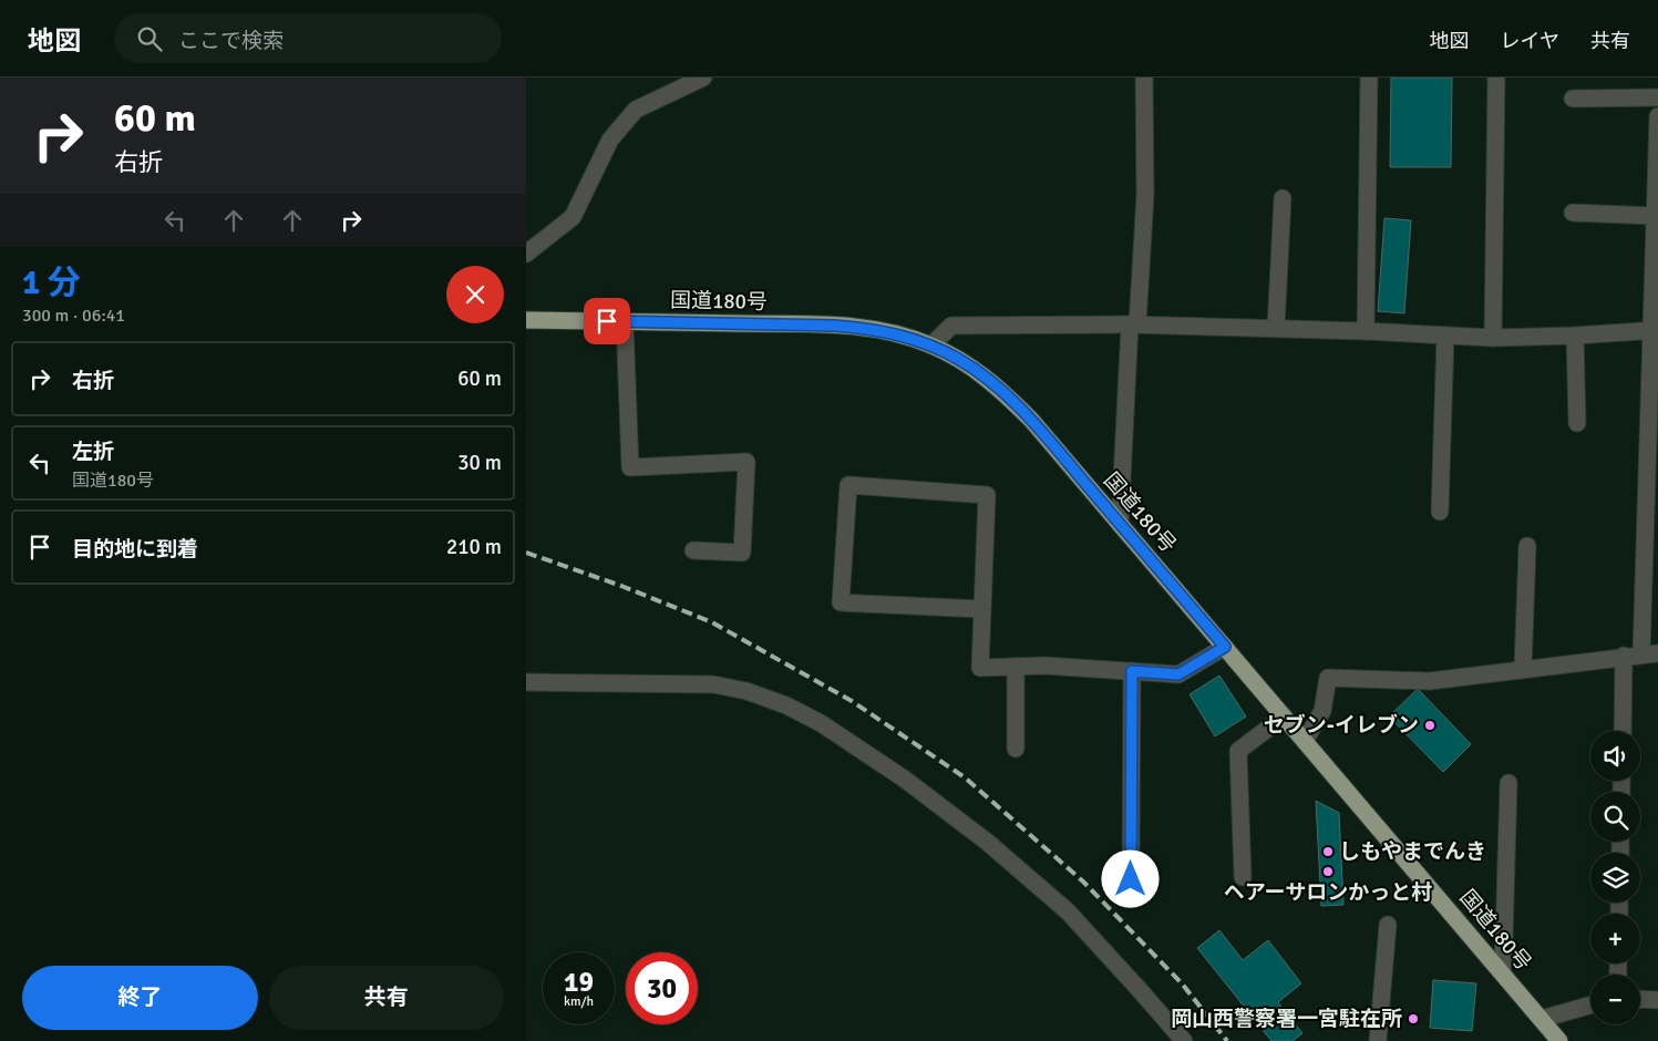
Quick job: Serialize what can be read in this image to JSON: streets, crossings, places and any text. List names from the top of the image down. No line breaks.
{"streets":{"highway":["国道180号"]},"places":["セブン-イレブン","しもやまでんき","ヘアーサロンかっと村","岡山西警察署一宮駐在所"],"page":{"header":"地図","search":"ここで検索","nav":["地図","レイヤ","共有"],"turn":["60 m","右折"],"heading":["1 分","300 m · 06:41"],"list":[{"name":"右折","value":"60 m"},{"name":"左折","note":"国道180号","value":"30 m"},{"name":"目的地に到着","value":"210 m"}],"map_buttons":["+","−"],"speed":"19 km/h","limit":"30","buttons":["終了","共有"]}}
